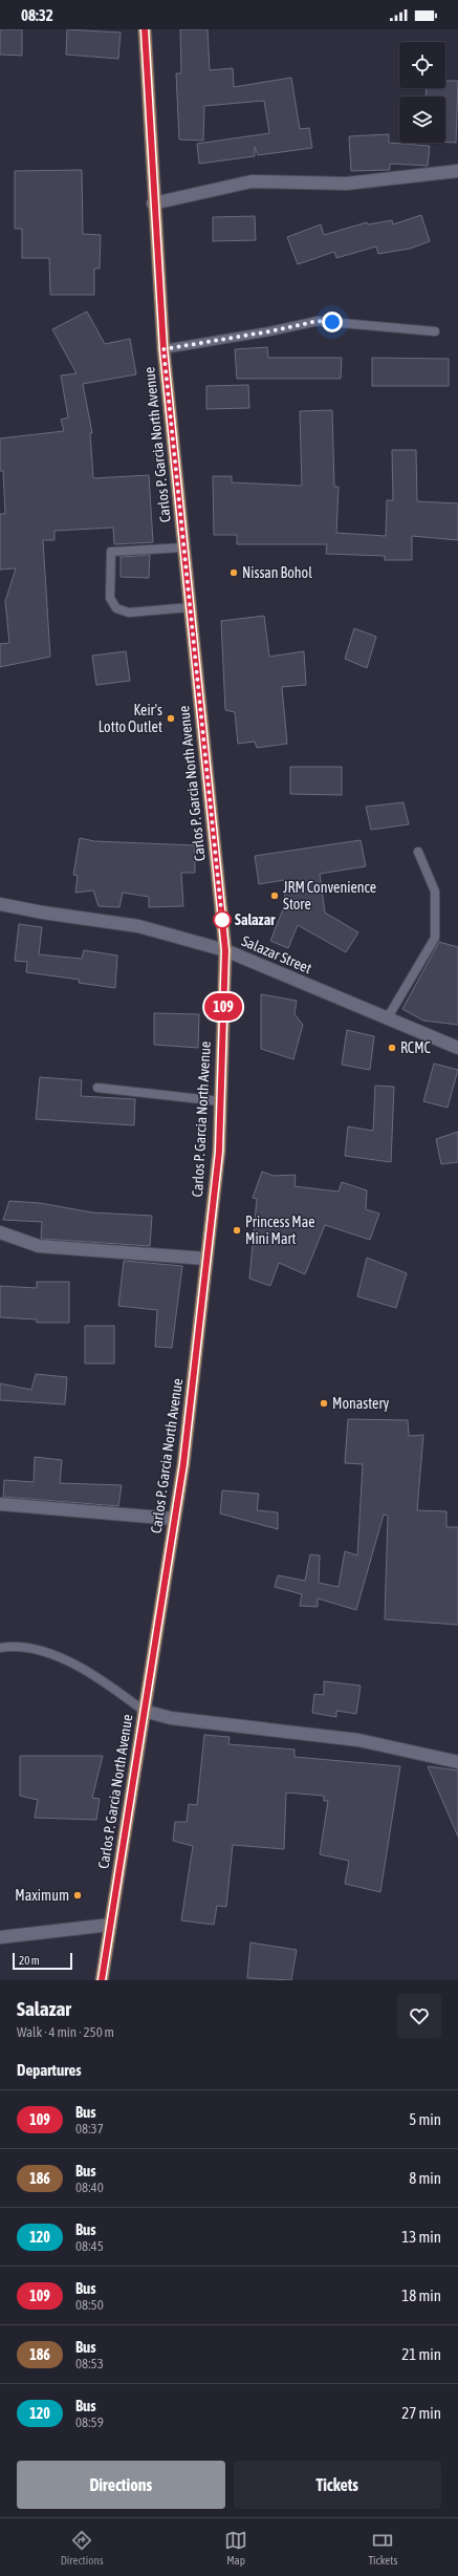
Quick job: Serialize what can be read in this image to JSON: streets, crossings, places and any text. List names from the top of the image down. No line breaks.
{"streets":{"main road":["Carlos P. Garcia North Avenue"],"street":["Salazar Street"]},"crossings":[["Carlos P. Garcia North Avenue","Salazar Street"]],"places":["Nissan Bohol","Keir's Lotto Outlet","JRM Convenience Store","Salazar","RCMC","Princess Mae Mini Mart","Monastery","Maximum"],"lines":["bus line 109"],"scale_bar":"20 m","page":{"status":"08:32","on_map":"109","scale":"20 m","heading":[["Salazar","Walk · 4 min · 250 m"],"Departures"],"list":[{"mark":"109","name":"Bus","note":"08:37","value":"5 min"},{"mark":"186","name":"Bus","note":"08:40","value":"8 min"},{"mark":"120","name":"Bus","note":"08:45","value":"13 min"},{"mark":"109","name":"Bus","note":"08:50","value":"18 min"},{"mark":"186","name":"Bus","note":"08:53","value":"21 min"},{"mark":"120","name":"Bus","note":"08:59","value":"27 min"}],"buttons":["Directions","Tickets"],"tabs":["Directions","Map","Tickets"]}}
